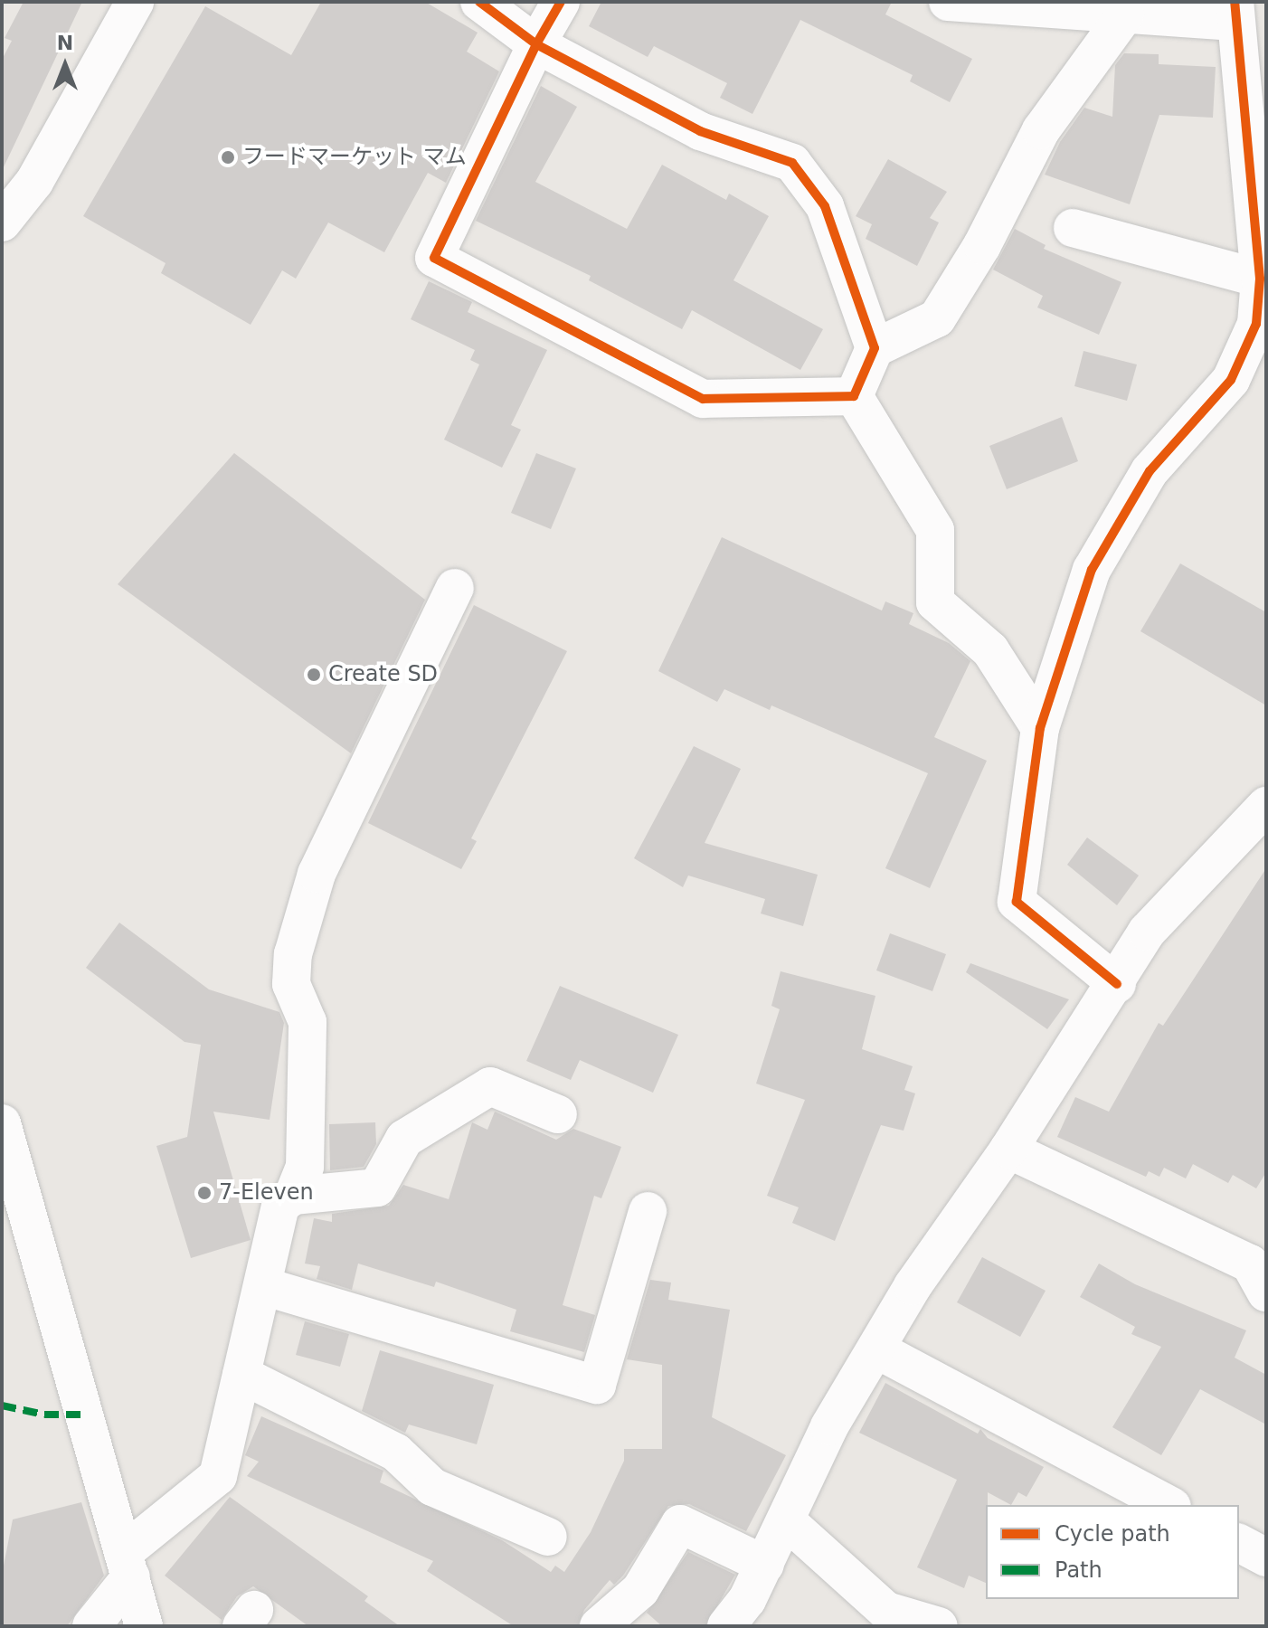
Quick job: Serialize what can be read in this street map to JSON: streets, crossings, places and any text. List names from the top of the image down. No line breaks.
{"places":["フードマーケット マム","Create SD","7-Eleven"],"legend":["Cycle path","Path"],"north":"top"}
